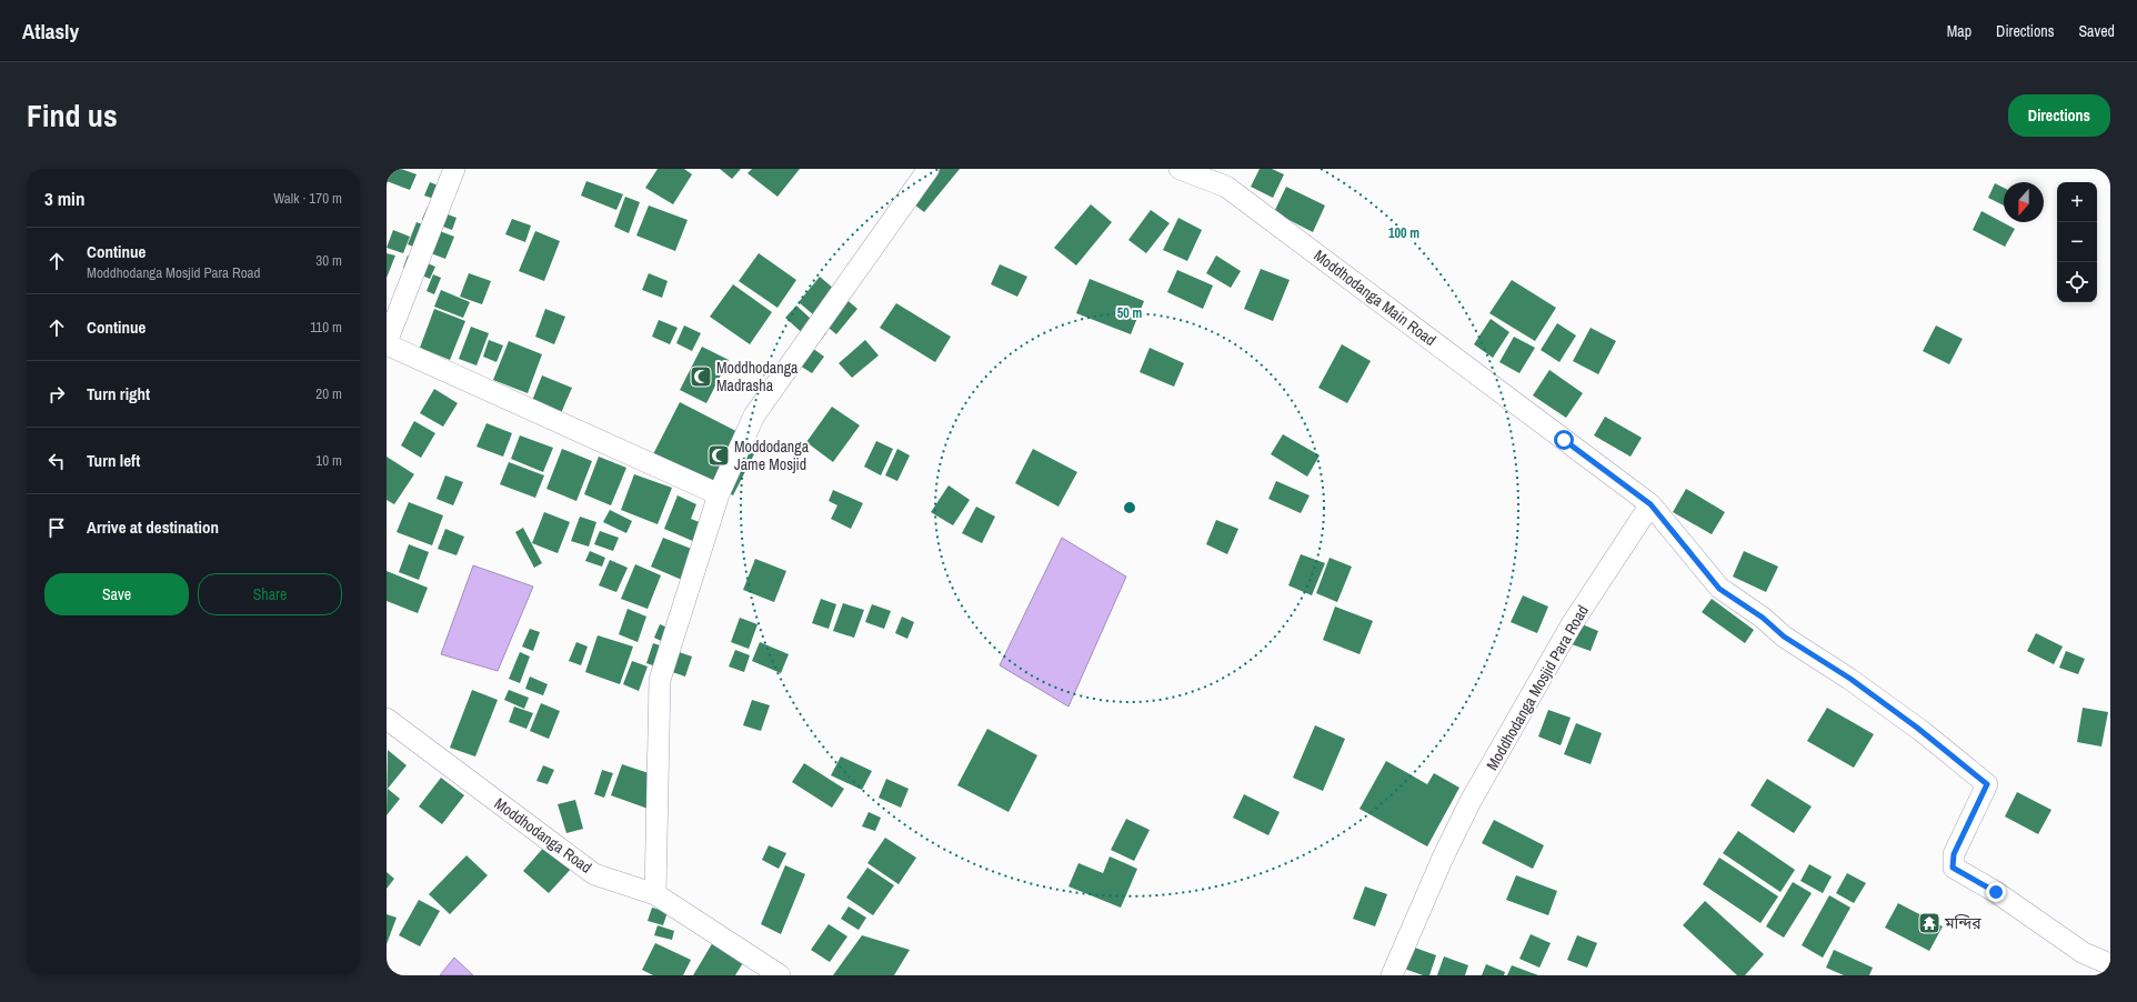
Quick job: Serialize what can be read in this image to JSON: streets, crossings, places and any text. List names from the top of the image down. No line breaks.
{"streets":{"street":["Moddhodanga Main Road","Moddhodanga Mosjid Para Road","Moddhodanga Road"]},"crossings":[["Moddhodanga Main Road","Moddhodanga Mosjid Para Road"]],"places":{"mosque":["Moddhodanga Madrasha","Moddodanga Jame Mosjid"],"temple":["মন্দির"]},"north":"bottom","page":{"header":"Atlasly","nav":["Map","Directions","Saved"],"title":"Find us","buttons":["Directions",["Save","Share"]],"heading":["3 min","Walk · 170 m"],"map_buttons":["+","−"],"list":[["Continue","Moddhodanga Mosjid Para Road","30 m"],["Continue","110 m"],["Turn right","20 m"],["Turn left","10 m"],"Arrive at destination"]},"rings":["100 m","50 m"]}
